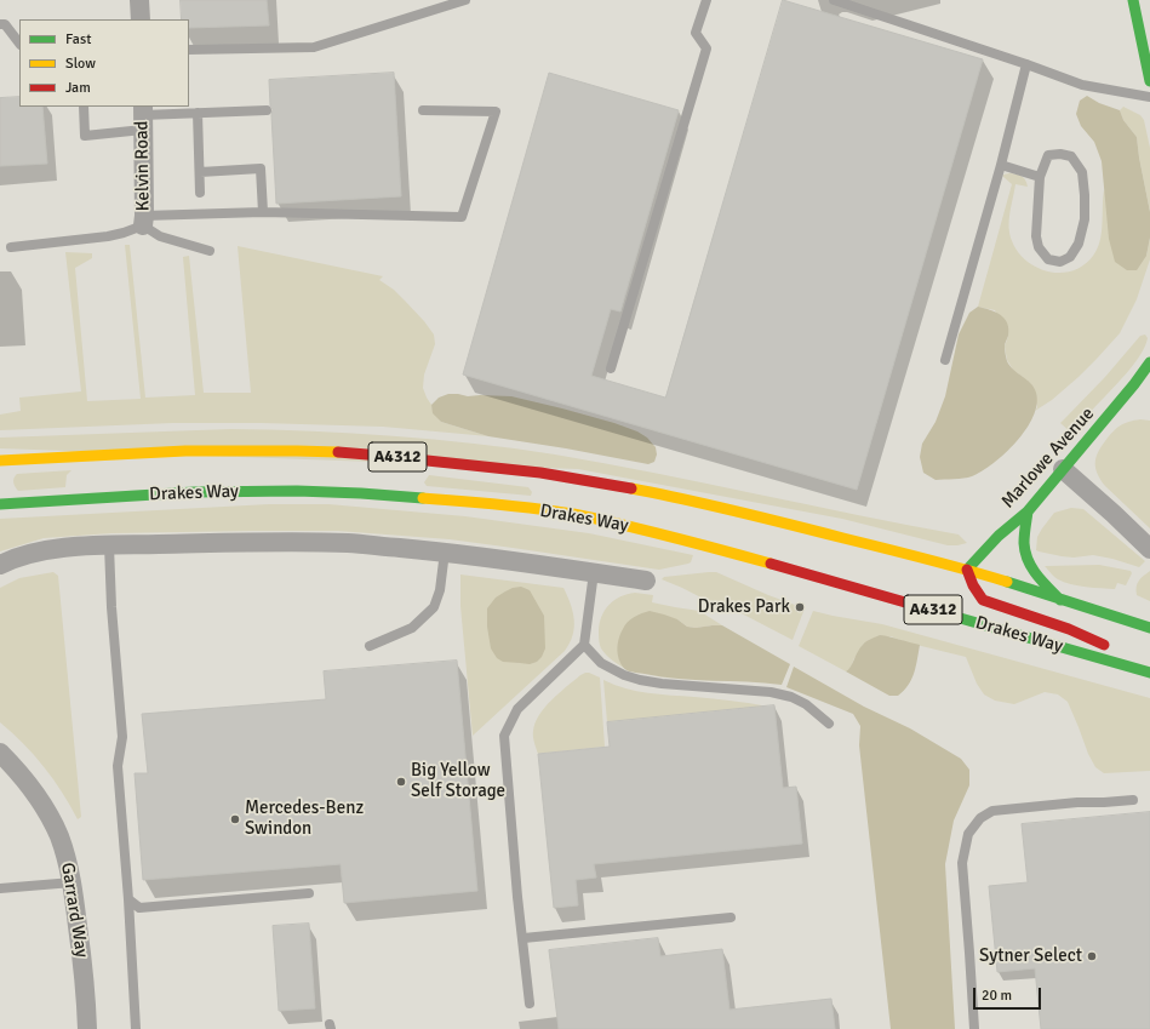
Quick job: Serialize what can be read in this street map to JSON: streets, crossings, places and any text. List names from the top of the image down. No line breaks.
{"streets":{"main road":["A4312","Marlowe Avenue","Drakes Way"],"street":["Kelvin Road","Garrard Way"]},"crossings":[["A4312","Marlowe Avenue"]],"places":["Drakes Park","Big Yellow Self Storage","Mercedes-Benz Swindon","Sytner Select"],"legend":["Fast","Slow","Jam"],"scale_bar":"20 m"}
